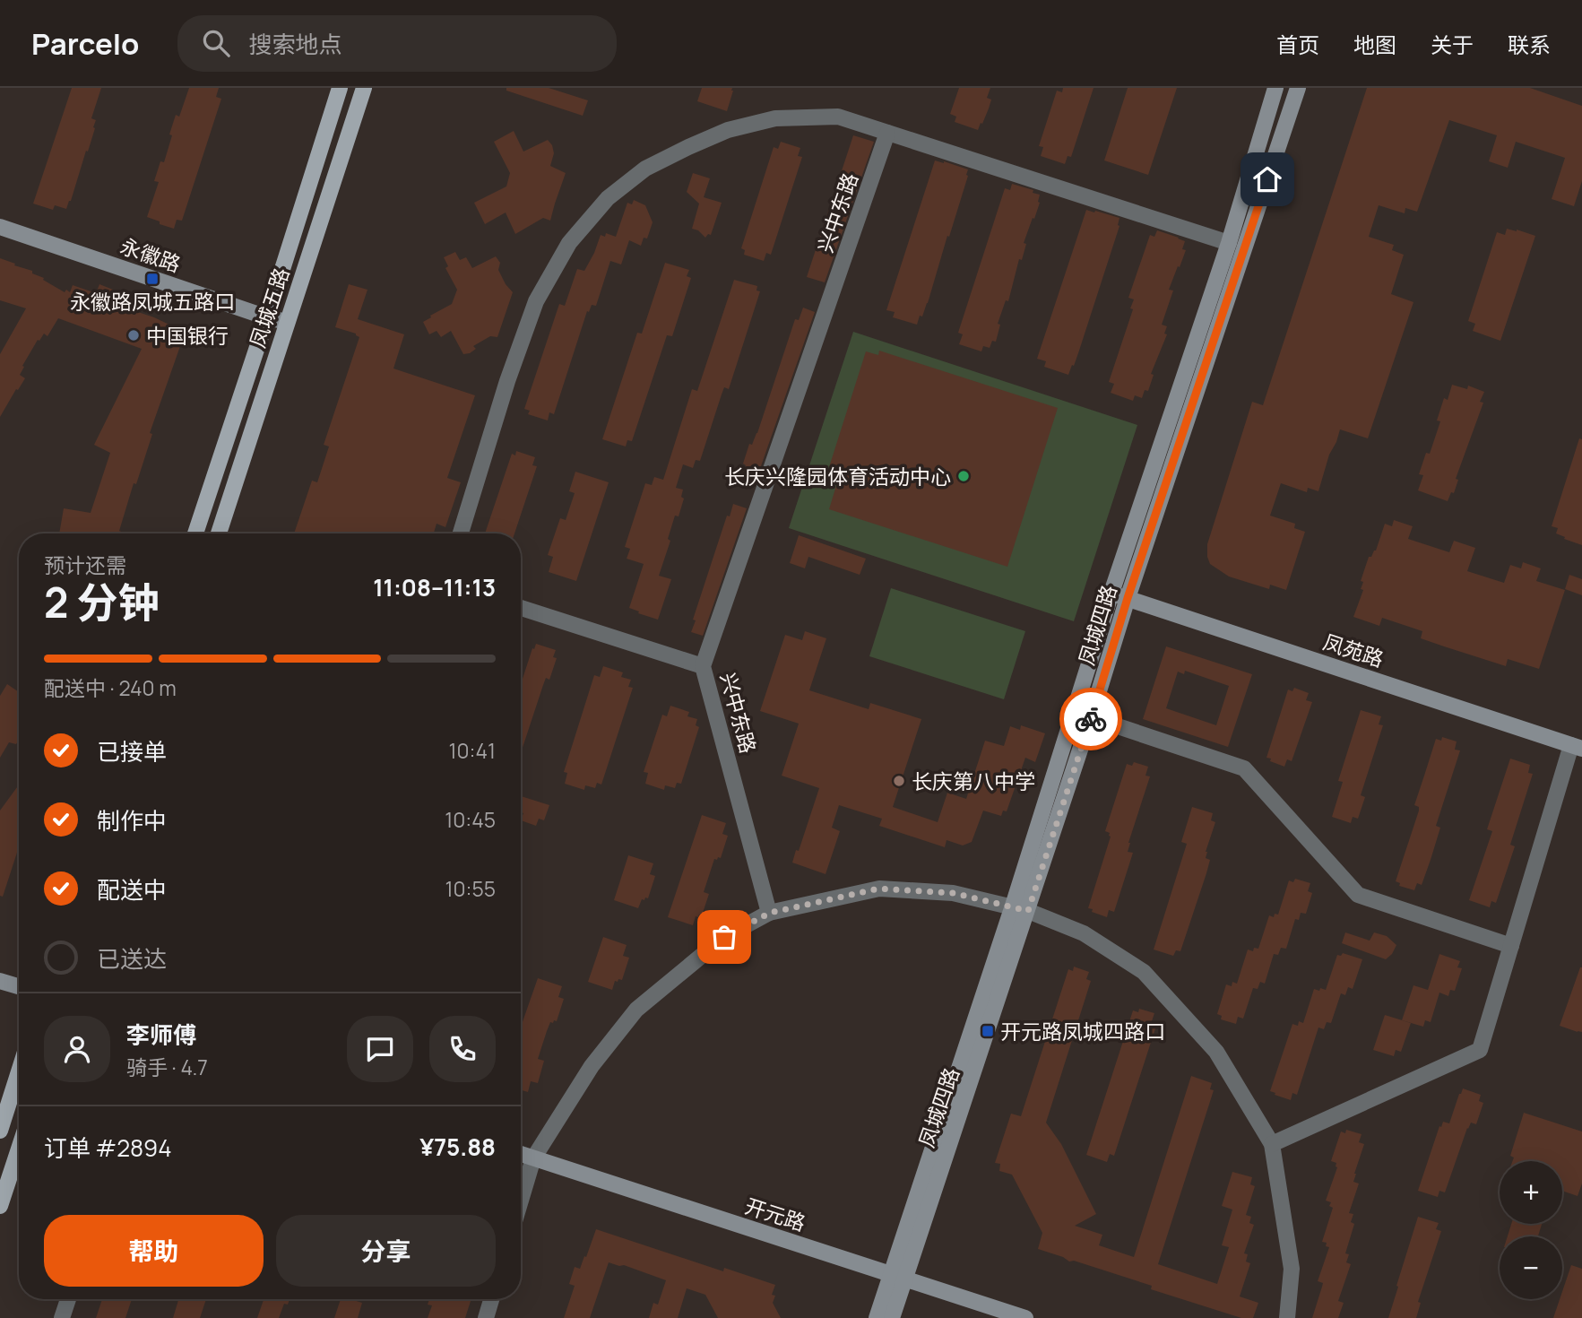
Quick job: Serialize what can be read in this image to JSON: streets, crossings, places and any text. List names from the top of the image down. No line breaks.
{"streets":{"main road":["凤城五路"],"street":["兴中东路","永徽路","凤城四路","凤苑路","开元路"]},"crossings":[["永徽路","凤城五路"],["凤城四路","凤苑路"],["凤城四路","开元路"]],"places":{"transit":["永徽路凤城五路口","开元路凤城四路口"],"other":["中国银行","长庆兴隆园体育活动中心","长庆第八中学"]},"page":{"header":"Parcelo","search":"搜索地点","nav":["首页","地图","关于","联系"],"heading":["2 分钟","预计还需","11:08–11:13"],"panel":["李师傅","骑手 · 4.7","订单 #2894","¥75.88"],"bar":"配送中 · 240 m","list":[["已接单","10:41"],["制作中","10:45"],["配送中","10:55"],"已送达"],"map_buttons":["+","−"],"buttons":["帮助","分享"]}}
